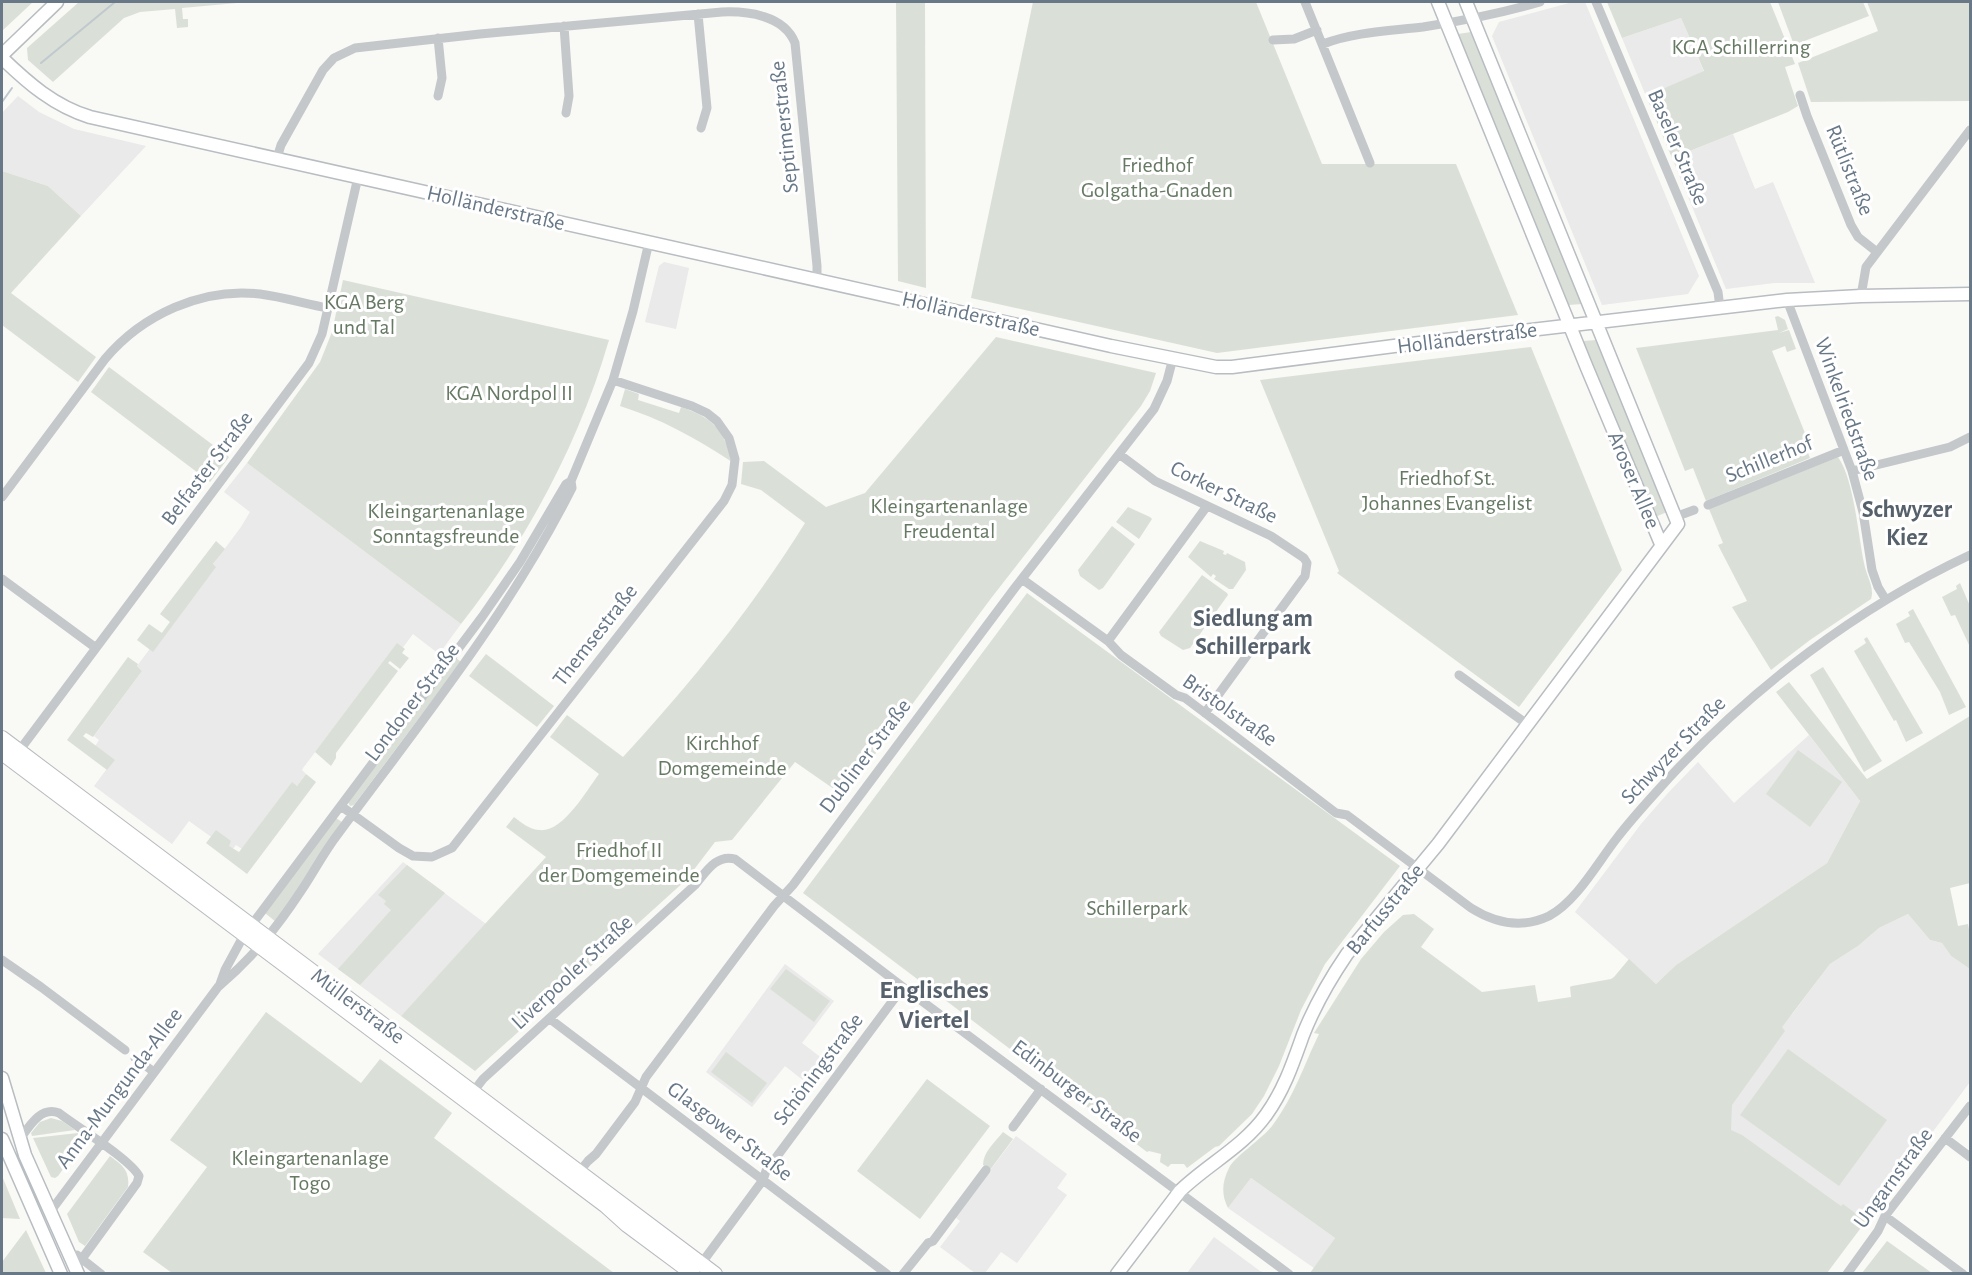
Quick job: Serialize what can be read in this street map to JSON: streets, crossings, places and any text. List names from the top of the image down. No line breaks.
{"streets":{"main road":["Müllerstraße"],"street":["Septimerstraße","Baseler Straße","Rütlistraße","Holländerstraße","Winkelriedstraße","Schillerhof","Belfaster Straße","Aroser Allee","Corker Straße","Themsestraße","Londoner Straße","Bristolstraße","Schwyzer Straße","Dubliner Straße","Barfusstraße","Liverpooler Straße","Schöningstraße","Anna-Mungunda-Allee","Edinburger Straße","Glasgower Straße","Ungarnstraße"]},"crossings":[["Septimerstraße","Holländerstraße"],["Baseler Straße","Holländerstraße"],["Holländerstraße","Winkelriedstraße"],["Holländerstraße","Belfaster Straße"],["Holländerstraße","Aroser Allee"],["Holländerstraße","Londoner Straße"],["Holländerstraße","Dubliner Straße"],["Winkelriedstraße","Schillerhof"],["Winkelriedstraße","Schwyzer Straße"],["Belfaster Straße","Müllerstraße"],["Aroser Allee","Barfusstraße"],["Corker Straße","Bristolstraße"],["Corker Straße","Dubliner Straße"],["Themsestraße","Londoner Straße"],["Londoner Straße","Müllerstraße"],["Londoner Straße","Anna-Mungunda-Allee"],["Bristolstraße","Schwyzer Straße"],["Bristolstraße","Dubliner Straße"],["Bristolstraße","Barfusstraße"],["Schwyzer Straße","Barfusstraße"],["Dubliner Straße","Müllerstraße"],["Dubliner Straße","Edinburger Straße"],["Dubliner Straße","Glasgower Straße"],["Barfusstraße","Edinburger Straße"],["Liverpooler Straße","Müllerstraße"],["Liverpooler Straße","Edinburger Straße"],["Liverpooler Straße","Glasgower Straße"],["Müllerstraße","Schöningstraße"],["Müllerstraße","Anna-Mungunda-Allee"],["Schöningstraße","Edinburger Straße"],["Schöningstraße","Glasgower Straße"]],"districts":["Schwyzer Kiez","Siedlung am Schillerpark","Englisches Viertel"],"parks":["KGA Schillerring","Friedhof Golgatha-Gnaden","KGA Berg und Tal","KGA Nordpol II","Friedhof St. Johannes Evangelist","Kleingartenanlage Freudental","Kleingartenanlage Sonntagsfreunde","Kirchhof Domgemeinde","Friedhof II der Domgemeinde","Schillerpark","Kleingartenanlage Togo"]}
